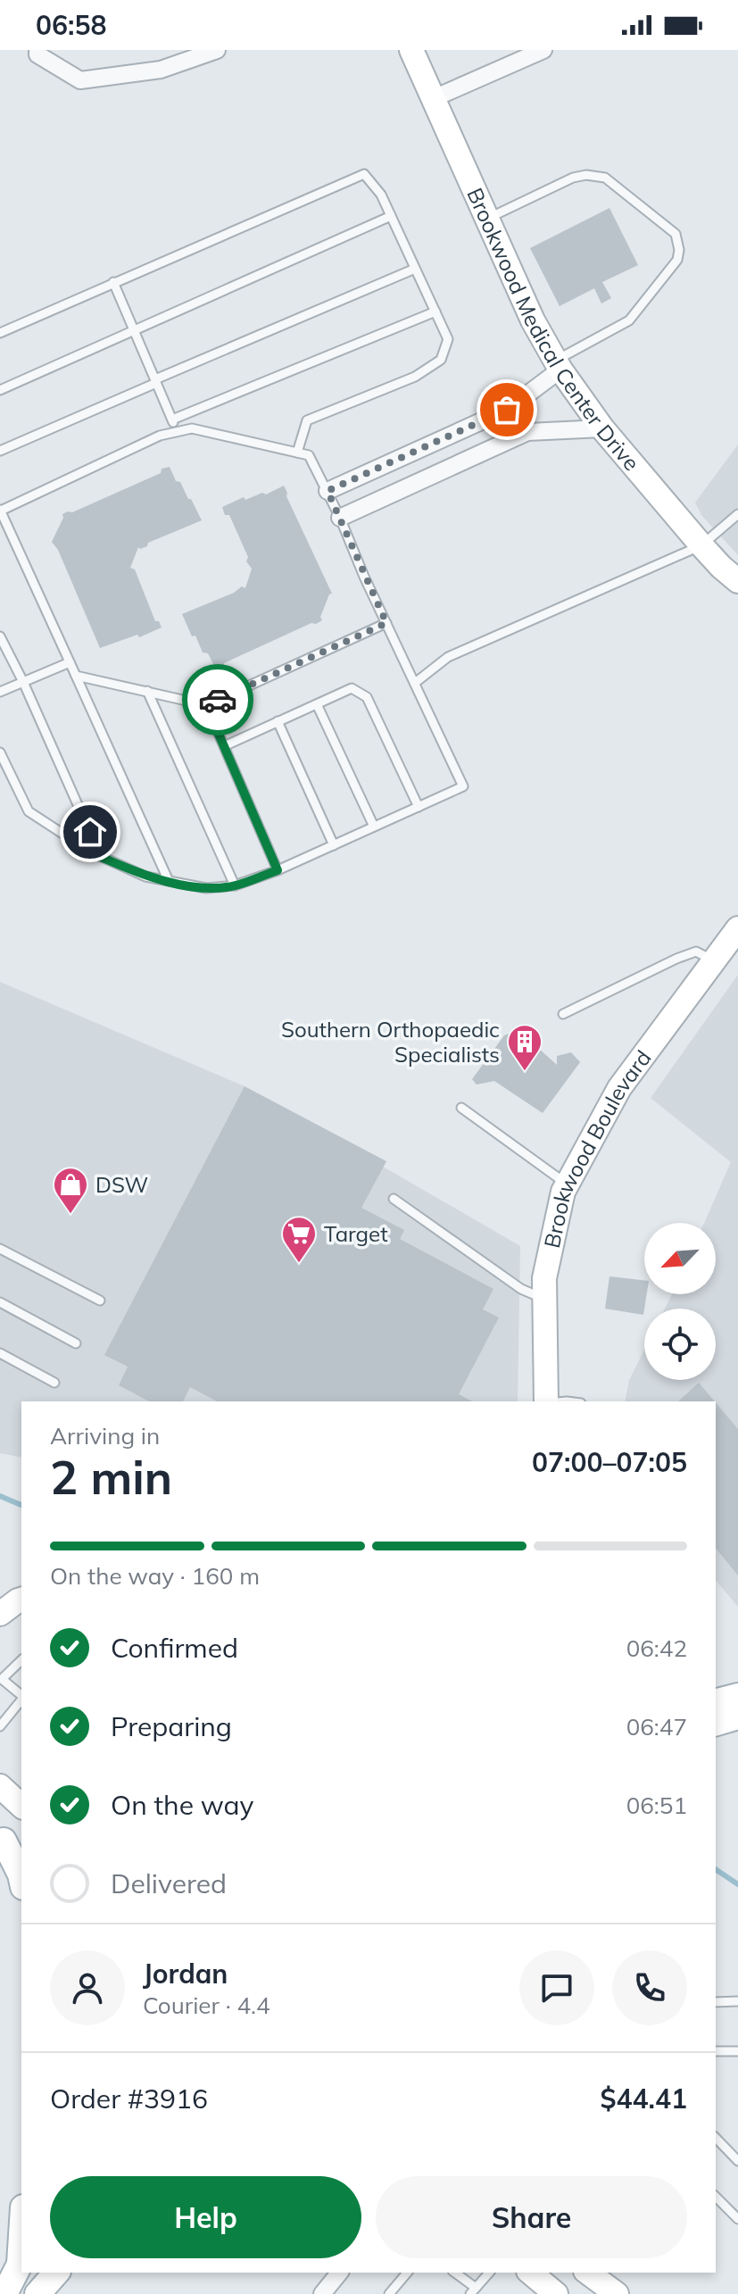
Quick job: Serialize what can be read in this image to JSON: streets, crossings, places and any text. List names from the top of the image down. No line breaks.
{"streets":{"street":["Brookwood Medical Center Drive","Brookwood Boulevard"]},"places":{"building":["Southern Orthopaedic Specialists"],"shop":["DSW"],"supermarket":["Target"]},"north":"bottom left","page":{"status":"06:58","heading":["2 min","Arriving in","07:00–07:05"],"panel":["Jordan","Courier · 4.4","Order #3916","$44.41"],"bar":"On the way · 160 m","list":[["Confirmed","06:42"],["Preparing","06:47"],["On the way","06:51"],"Delivered"],"buttons":["Help","Share"]}}
